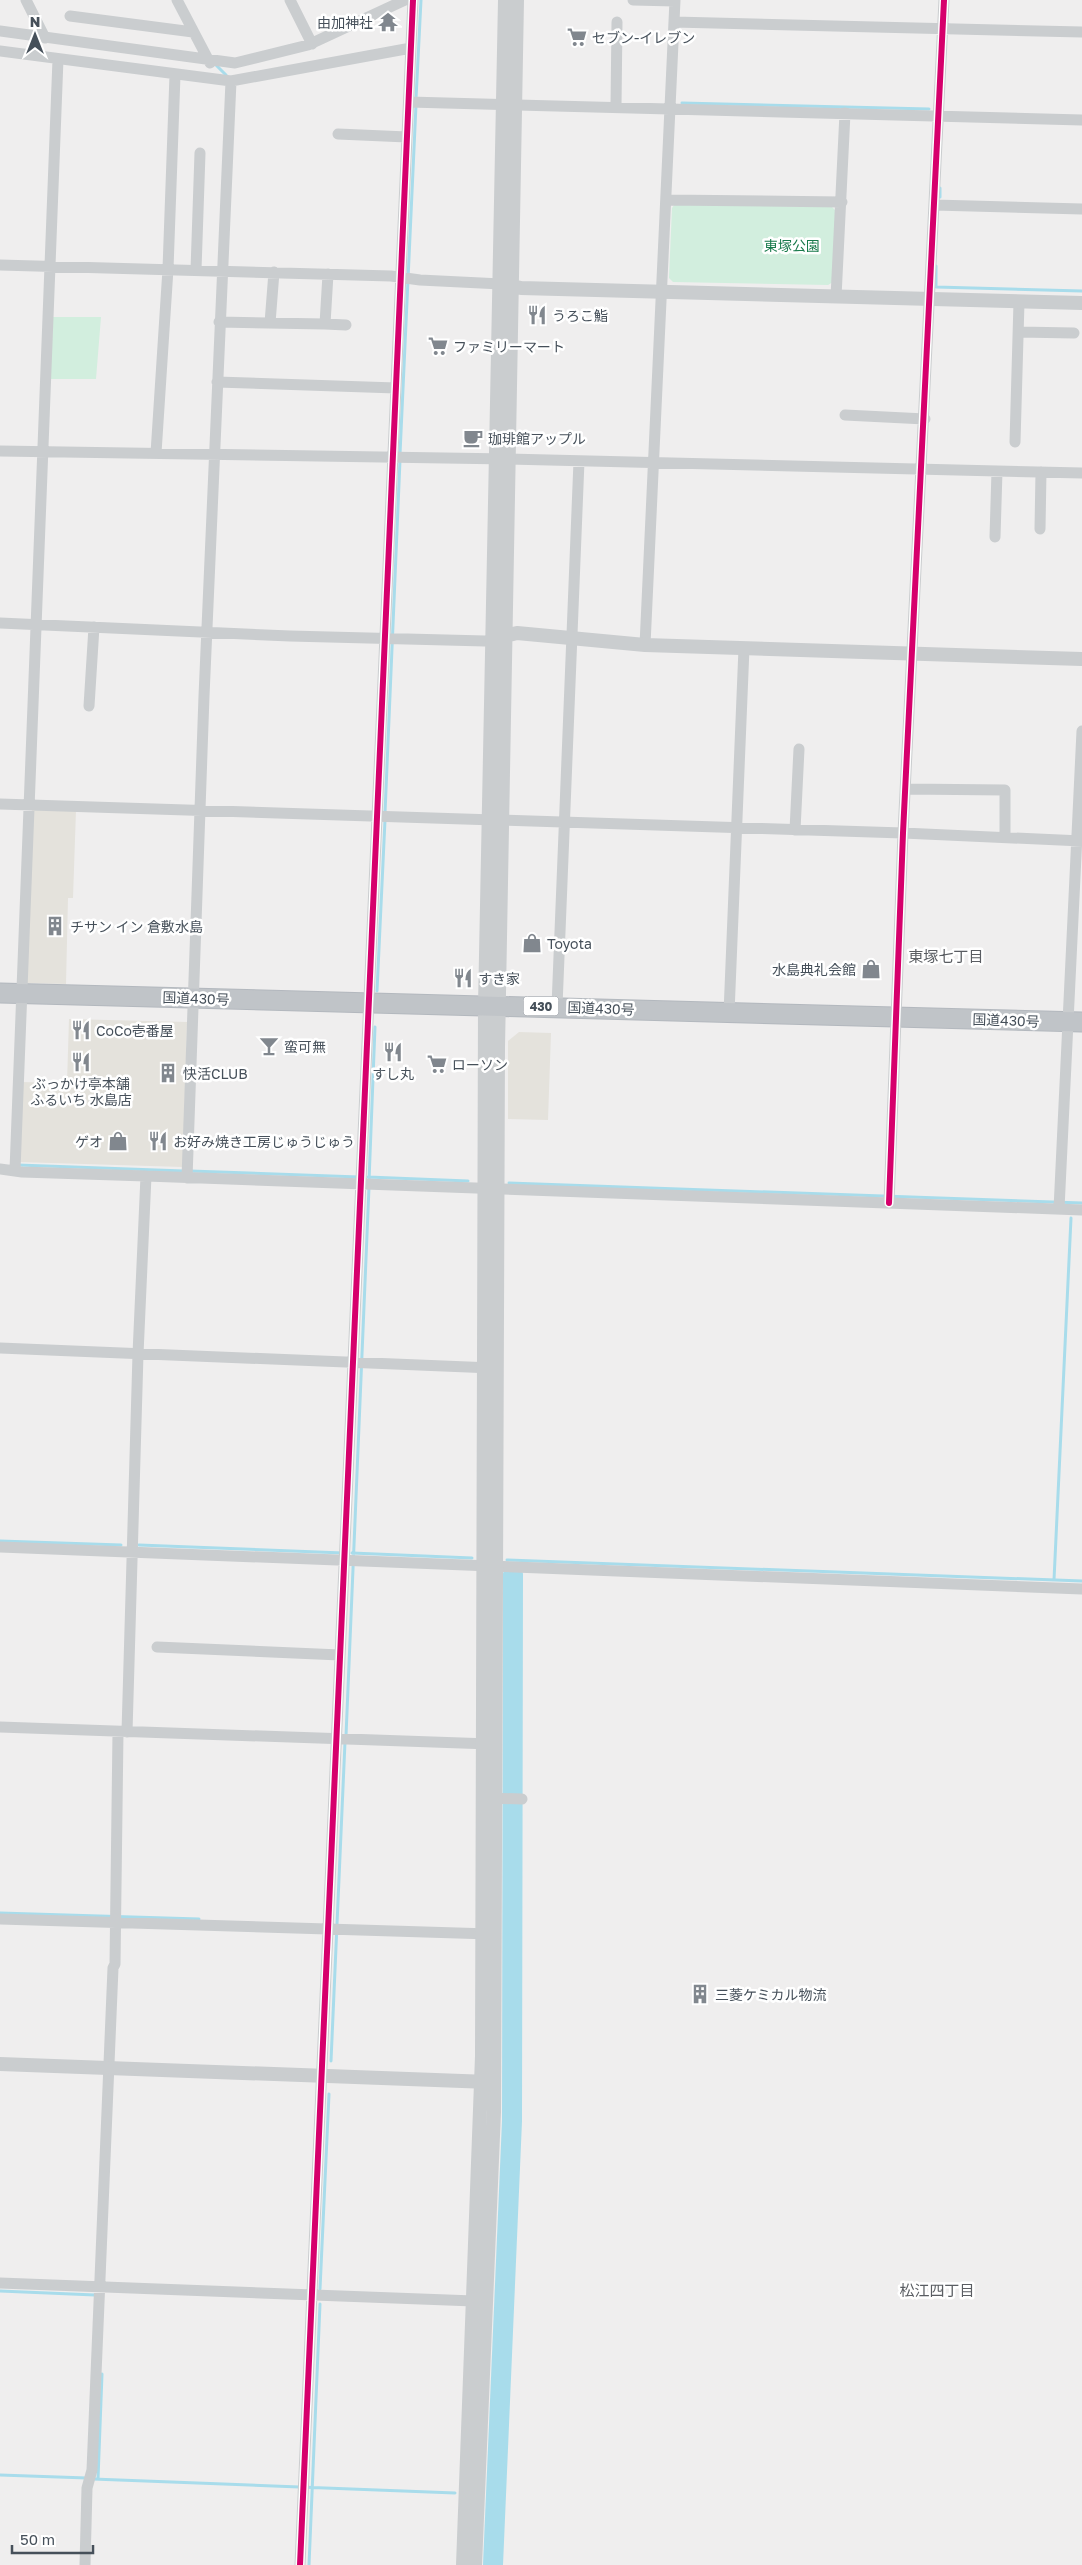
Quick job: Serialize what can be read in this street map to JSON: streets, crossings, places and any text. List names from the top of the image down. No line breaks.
{"streets":{"highway":["国道430号","430"]},"districts":["東塚七丁目","松江四丁目"],"parks":["東塚公園"],"places":{"temple":["由加神社"],"supermarket":["セブン-イレブン","ファミリーマート","ローソン"],"restaurant":["うろこ鮨","すき家","CoCo壱番屋","すし丸","ぶっかけ亭本舗 ふるいち 水島店","お好み焼き工房じゅうじゅう"],"cafe":["珈琲館アップル"],"building":["チサン イン 倉敷水島","快活CLUB","三菱ケミカル物流"],"shop":["Toyota","水島典礼会館","ゲオ"],"bar":["蛮可無"]},"scale_bar":"50 m","north":"top"}
